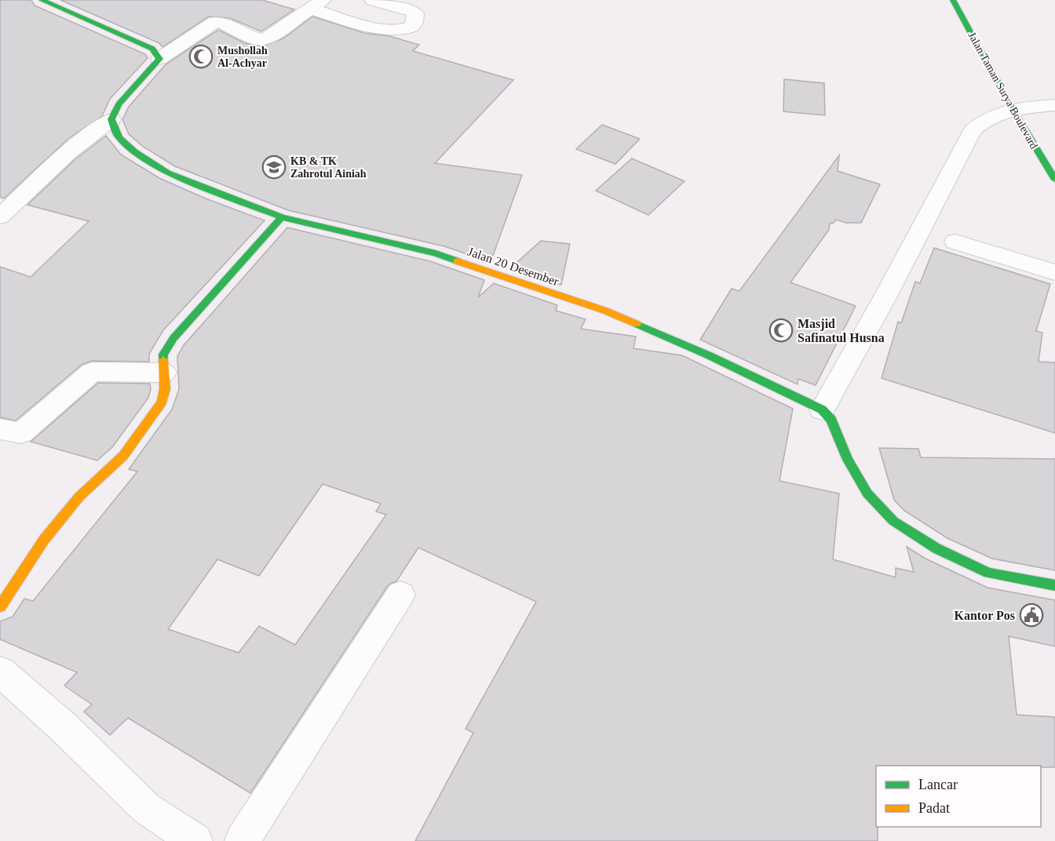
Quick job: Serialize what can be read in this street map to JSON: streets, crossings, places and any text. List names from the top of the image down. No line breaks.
{"streets":{"street":["Jalan Taman Surya Boulevard","Jalan 20 Desember"]},"places":{"mosque":["Mushollah Al-Achyar","Masjid Safinatul Husna"],"school or university":["KB & TK Zahrotul Ainiah"],"public building":["Kantor Pos"]},"legend":["Lancar","Padat"]}
